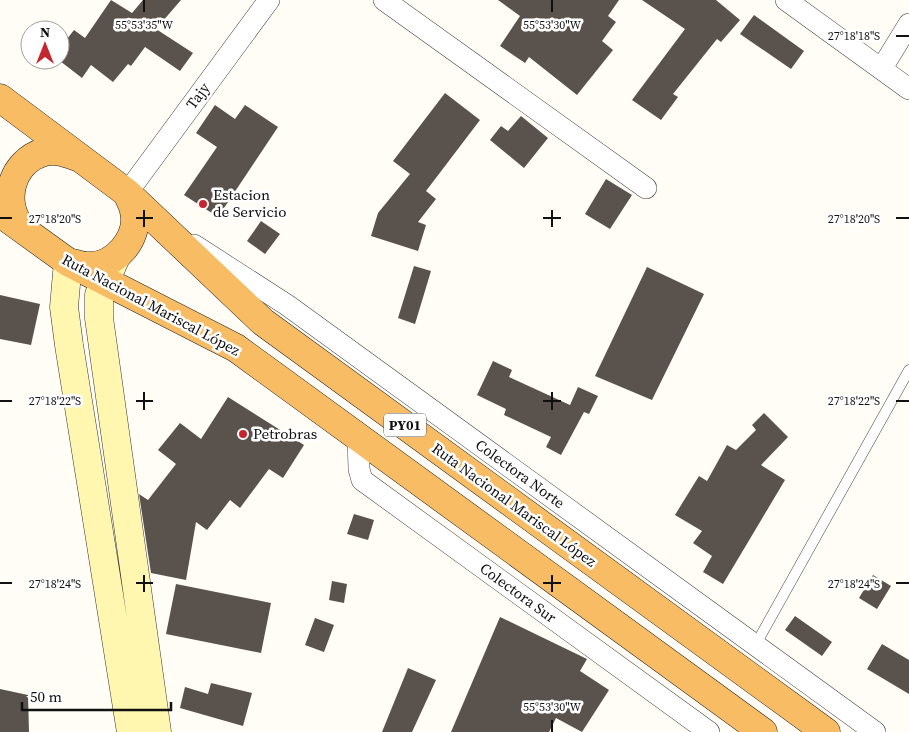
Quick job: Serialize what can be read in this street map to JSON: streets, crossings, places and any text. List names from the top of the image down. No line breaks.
{"streets":{"highway":["Ruta Nacional Mariscal López","PY01"],"street":["Tajy","Colectora Norte","Colectora Sur"]},"crossings":[["Tajy","Ruta Nacional Mariscal López"],["Ruta Nacional Mariscal López","Colectora Norte"],["Ruta Nacional Mariscal López","Colectora Sur"]],"places":["Estacion de Servicio","Petrobras"],"scale_bar":"50 m","north":"top","coordinates":["55°53'35\"W","55°53'30\"W","27°18'18\"S","27°18'20\"S","27°18'22\"S","27°18'24\"S"]}
